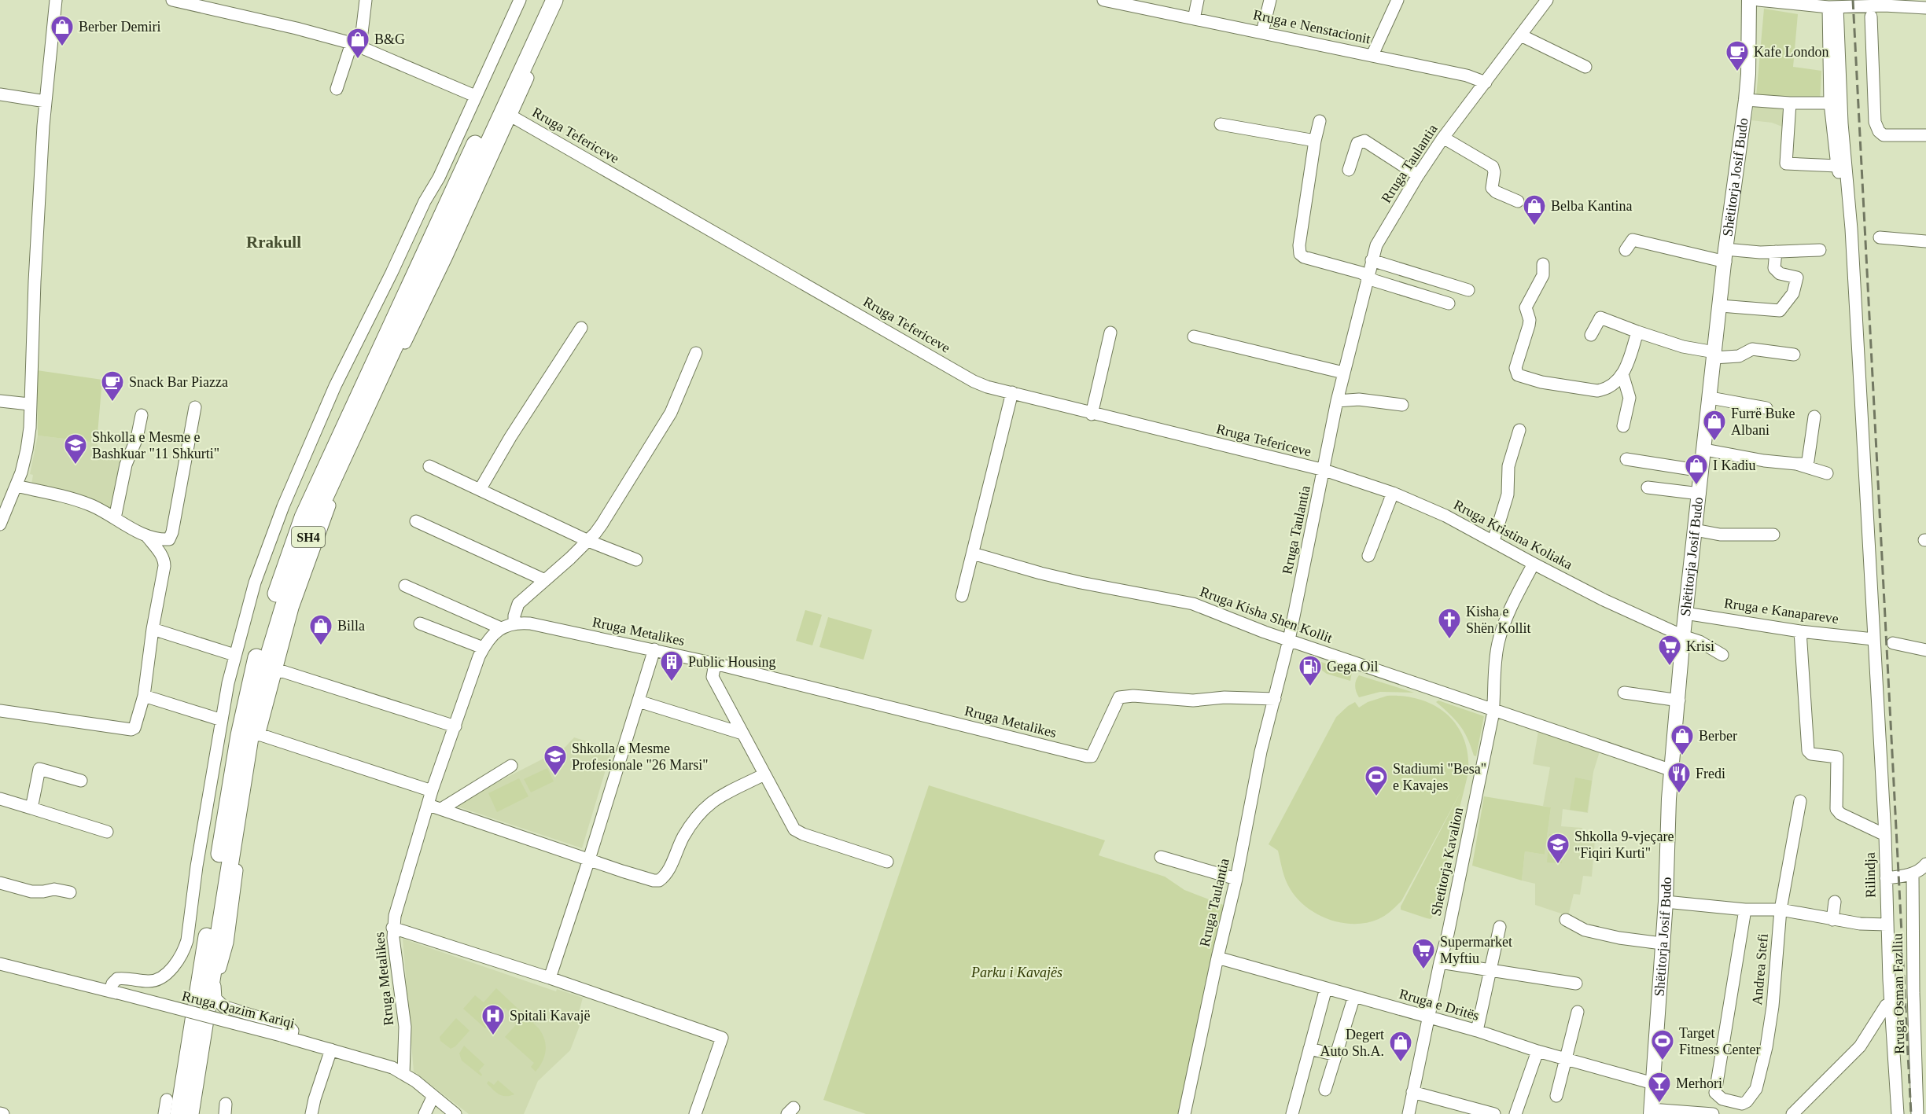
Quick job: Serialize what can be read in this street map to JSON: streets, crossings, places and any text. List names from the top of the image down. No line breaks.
{"streets":{"highway":["SH4"],"main road":["Shëtitorja Josif Budo"],"street":["Rruga e Nenstacionit","Rruga Tefericeve","Rruga Taulantia","Rruga Kristina Koliaka","Rruga e Kanapareve","Rruga Kisha Shen Kollit","Rruga Metalikes","Shetitorja Kavalion","Rilindja","Andrea Stefi","Rruga Osman Fazlliu","Rruga e Dritës","Rruga Qazim Kariqi"]},"crossings":[["Rruga e Nenstacionit","Rruga Taulantia"],["Rruga Tefericeve","Rruga Taulantia"],["Rruga Tefericeve","Rruga Kristina Koliaka"],["Rruga Taulantia","Rruga Kristina Koliaka"],["Rruga Taulantia","Rruga Kisha Shen Kollit"],["Rruga Taulantia","Rruga Metalikes"],["Rruga Taulantia","Rruga e Dritës"],["Shëtitorja Josif Budo","Rruga Kristina Koliaka"],["Shëtitorja Josif Budo","Rruga e Kanapareve"],["Shëtitorja Josif Budo","Rruga Kisha Shen Kollit"],["Shëtitorja Josif Budo","Rruga e Dritës"],["Rruga Kristina Koliaka","Shetitorja Kavalion"],["Rruga e Kanapareve","Rilindja"],["Rruga Kisha Shen Kollit","Shetitorja Kavalion"],["Rruga Metalikes","Rruga Qazim Kariqi"],["Shetitorja Kavalion","Rruga e Dritës"]],"districts":["Rrakull"],"parks":["Parku i Kavajës"],"places":{"shop":["Berber Demiri","B&G","Belba Kantina","Furrë Buke Albani","I Kadiu","Billa","Berber","Degert Auto Sh.A."],"cafe":["Kafe London","Snack Bar Piazza"],"school or university":["Shkolla e Mesme e Bashkuar \"11 Shkurti\"","Shkolla e Mesme Profesionale \"26 Marsi\"","Shkolla 9-vjeçare \"Fiqiri Kurti\""],"church":["Kisha e Shën Kollit"],"supermarket":["Krisi","Supermarket Myftiu"],"building":["Public Housing"],"fuel station":["Gega Oil"],"restaurant":["Fredi"],"sports":["Stadiumi \"Besa\" e Kavajes","Target Fitness Center"],"hospital":["Spitali Kavajë"],"bar":["Merhori"]}}
